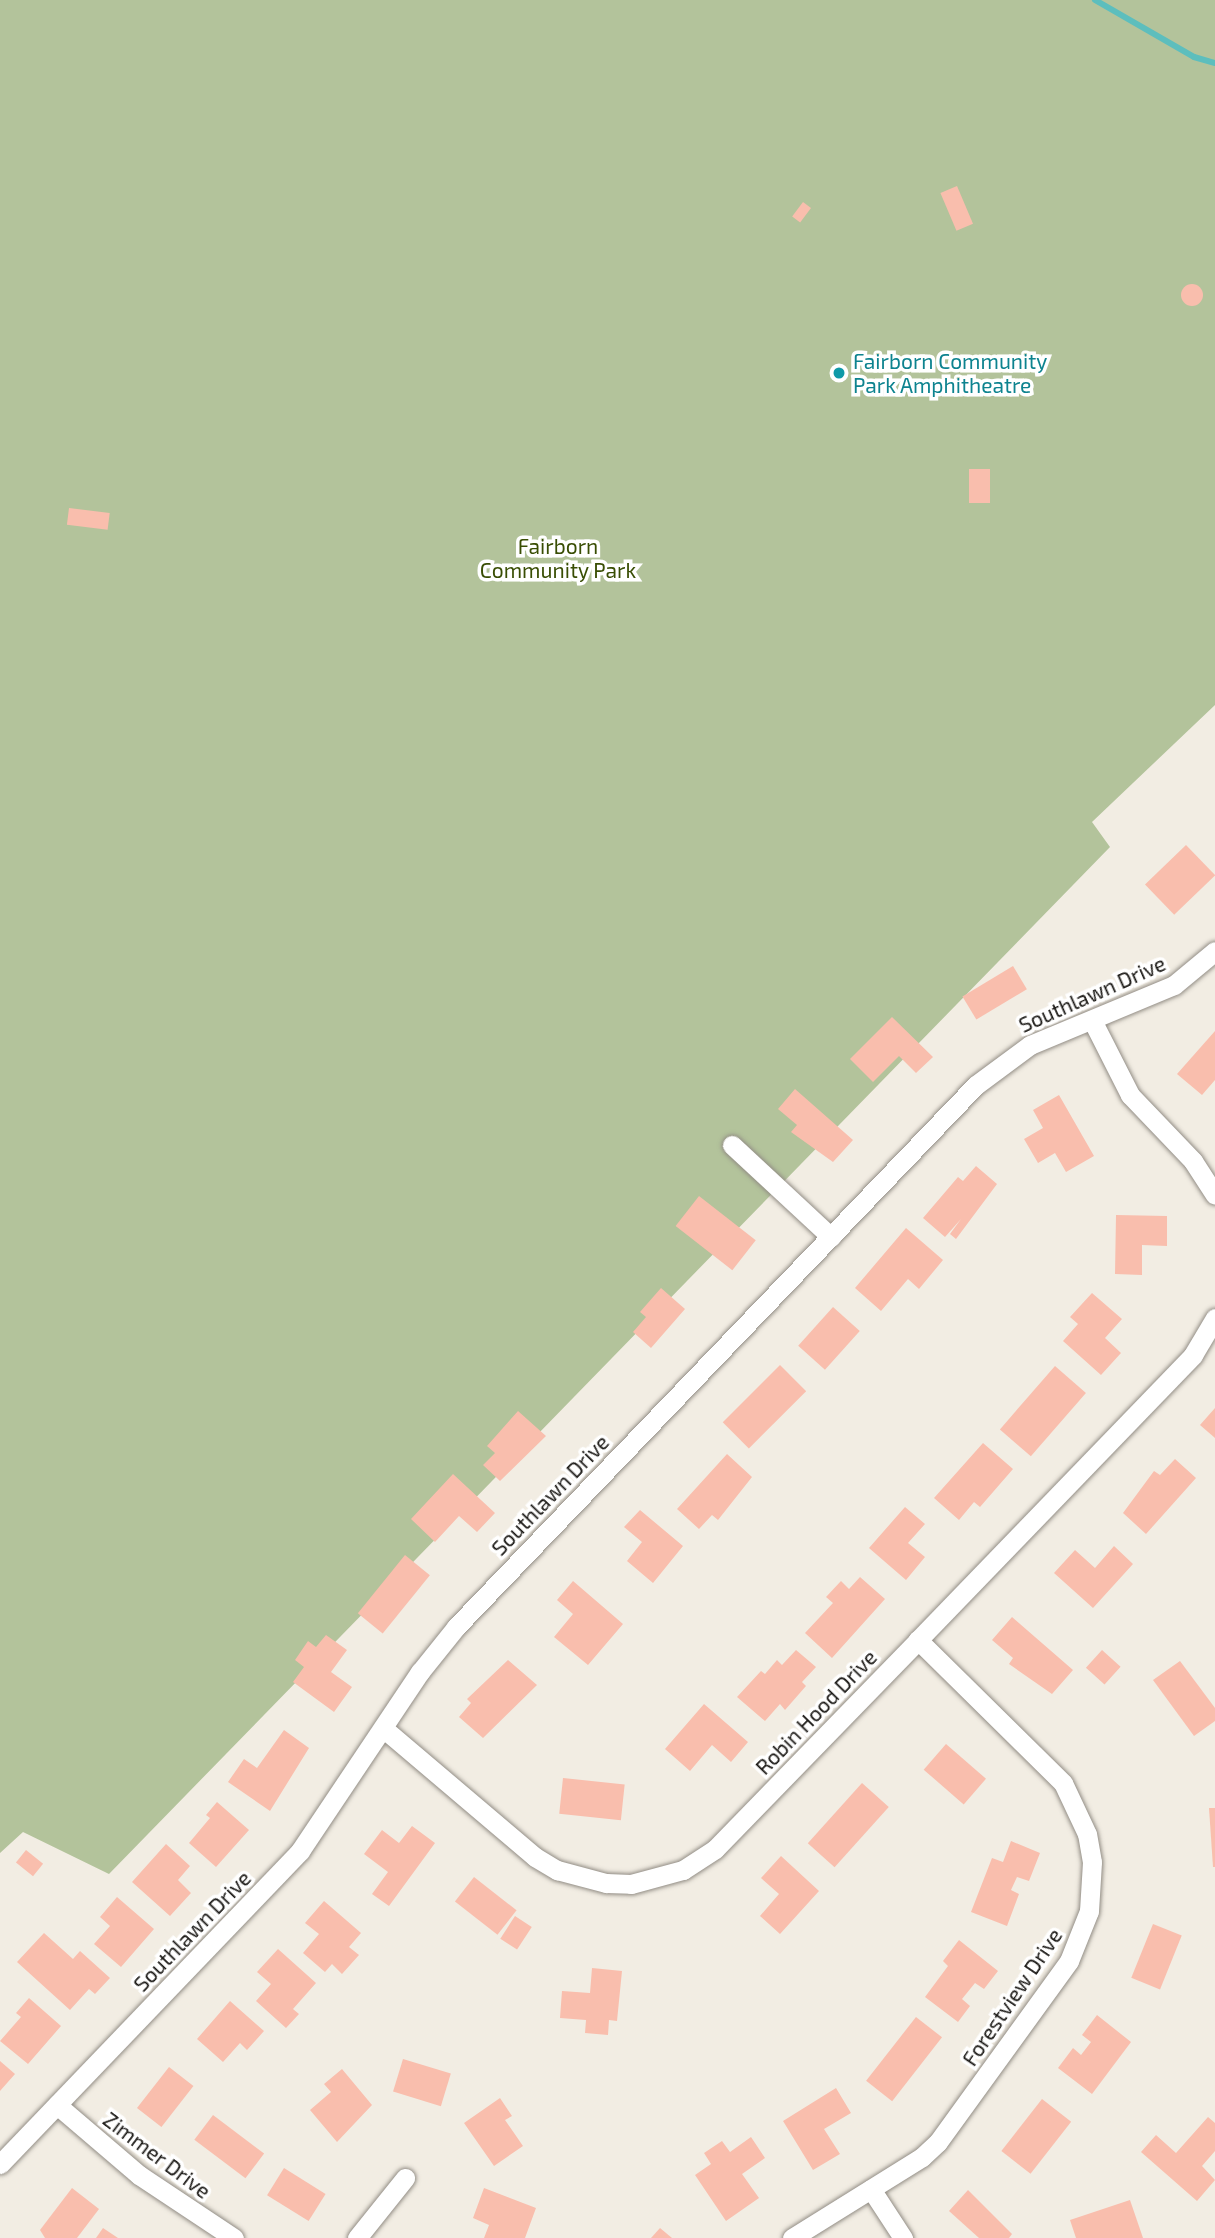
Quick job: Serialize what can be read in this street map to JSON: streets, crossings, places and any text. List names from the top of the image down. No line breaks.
{"streets":{"street":["Southlawn Drive","Robin Hood Drive","Forestview Drive","Zimmer Drive"]},"crossings":[["Southlawn Drive","Robin Hood Drive"],["Southlawn Drive","Zimmer Drive"],["Robin Hood Drive","Forestview Drive"]],"parks":["Fairborn Community Park"],"places":["Fairborn Community Park Amphitheatre"]}
